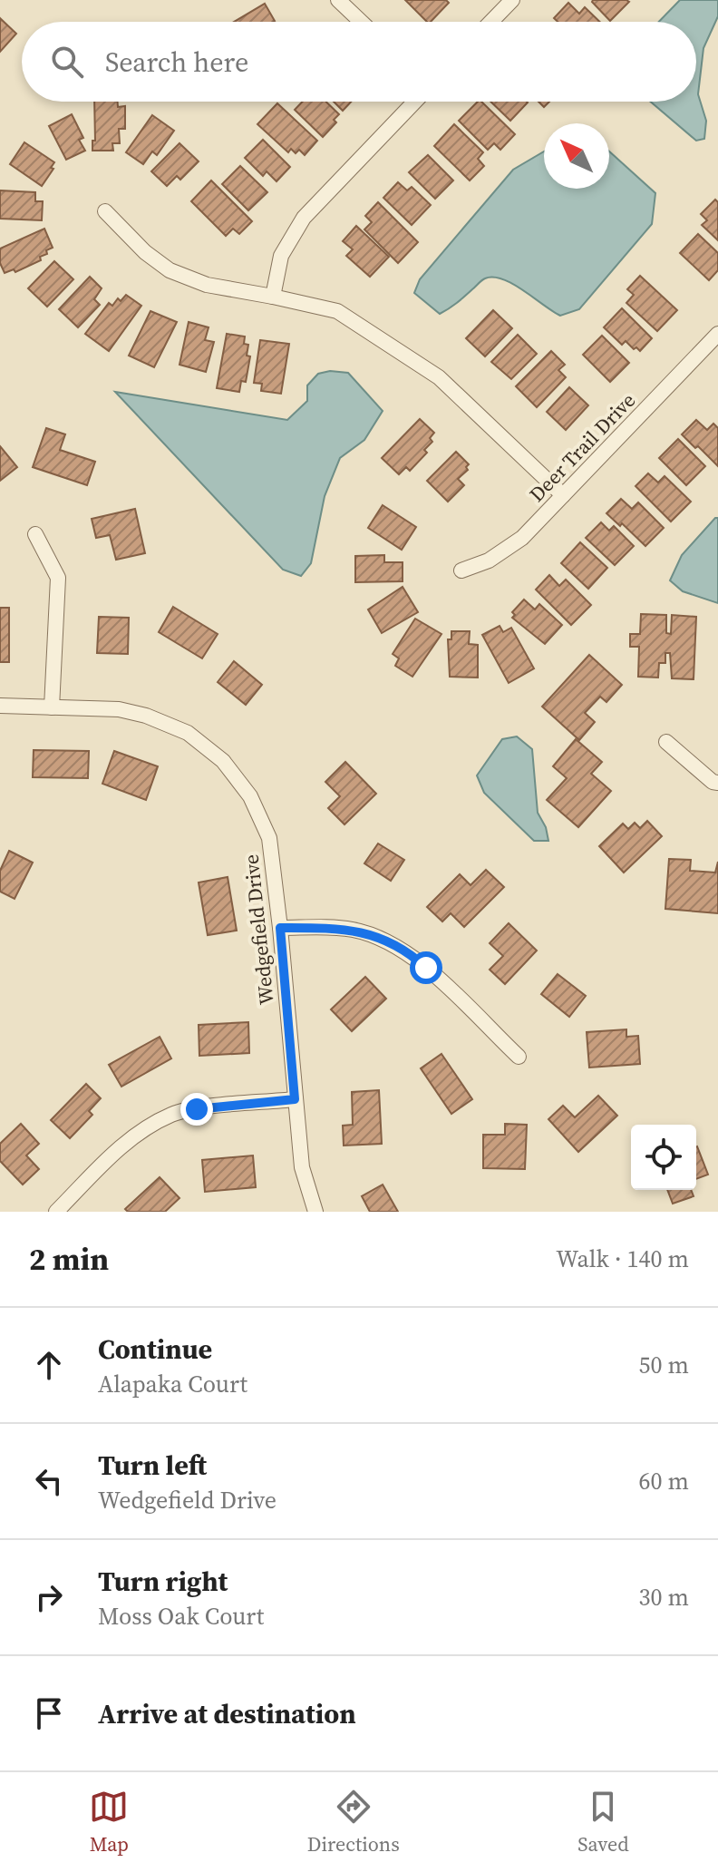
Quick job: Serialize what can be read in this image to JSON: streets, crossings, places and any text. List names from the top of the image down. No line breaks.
{"streets":{"street":["Deer Trail Drive","Wedgefield Drive"]},"north":"top left","page":{"search":"Search here","heading":["2 min","Walk · 140 m"],"list":[["Continue","Alapaka Court","50 m"],["Turn left","Wedgefield Drive","60 m"],["Turn right","Moss Oak Court","30 m"],"Arrive at destination"],"nav":["Map","Directions","Saved"]}}
